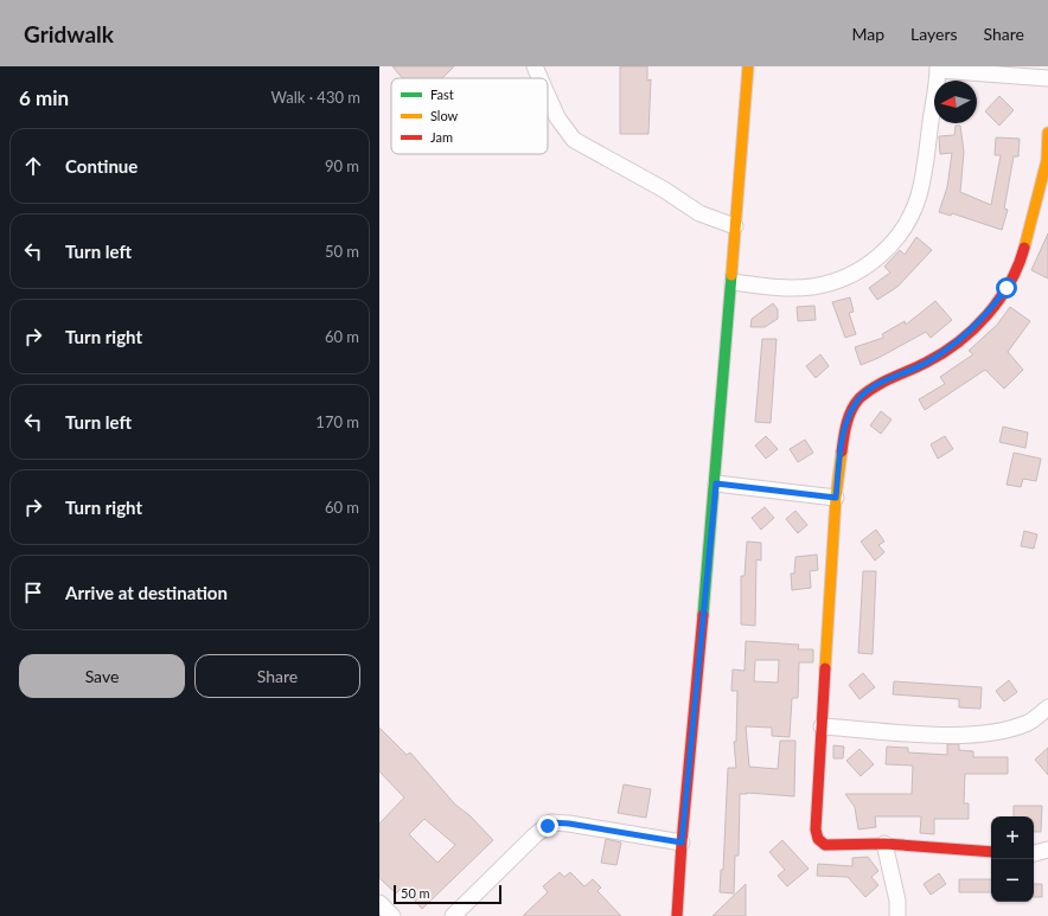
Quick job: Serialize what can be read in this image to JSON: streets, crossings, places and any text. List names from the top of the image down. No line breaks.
{"legend":["Fast","Slow","Jam"],"scale_bar":"50 m","north":"left","page":{"header":"Gridwalk","nav":["Map","Layers","Share"],"heading":["6 min","Walk · 430 m"],"list":[["Continue","90 m"],["Turn left","50 m"],["Turn right","60 m"],["Turn left","170 m"],["Turn right","60 m"],"Arrive at destination"],"buttons":["Save","Share"],"map_buttons":["+","−"],"scale":"50 m"}}
